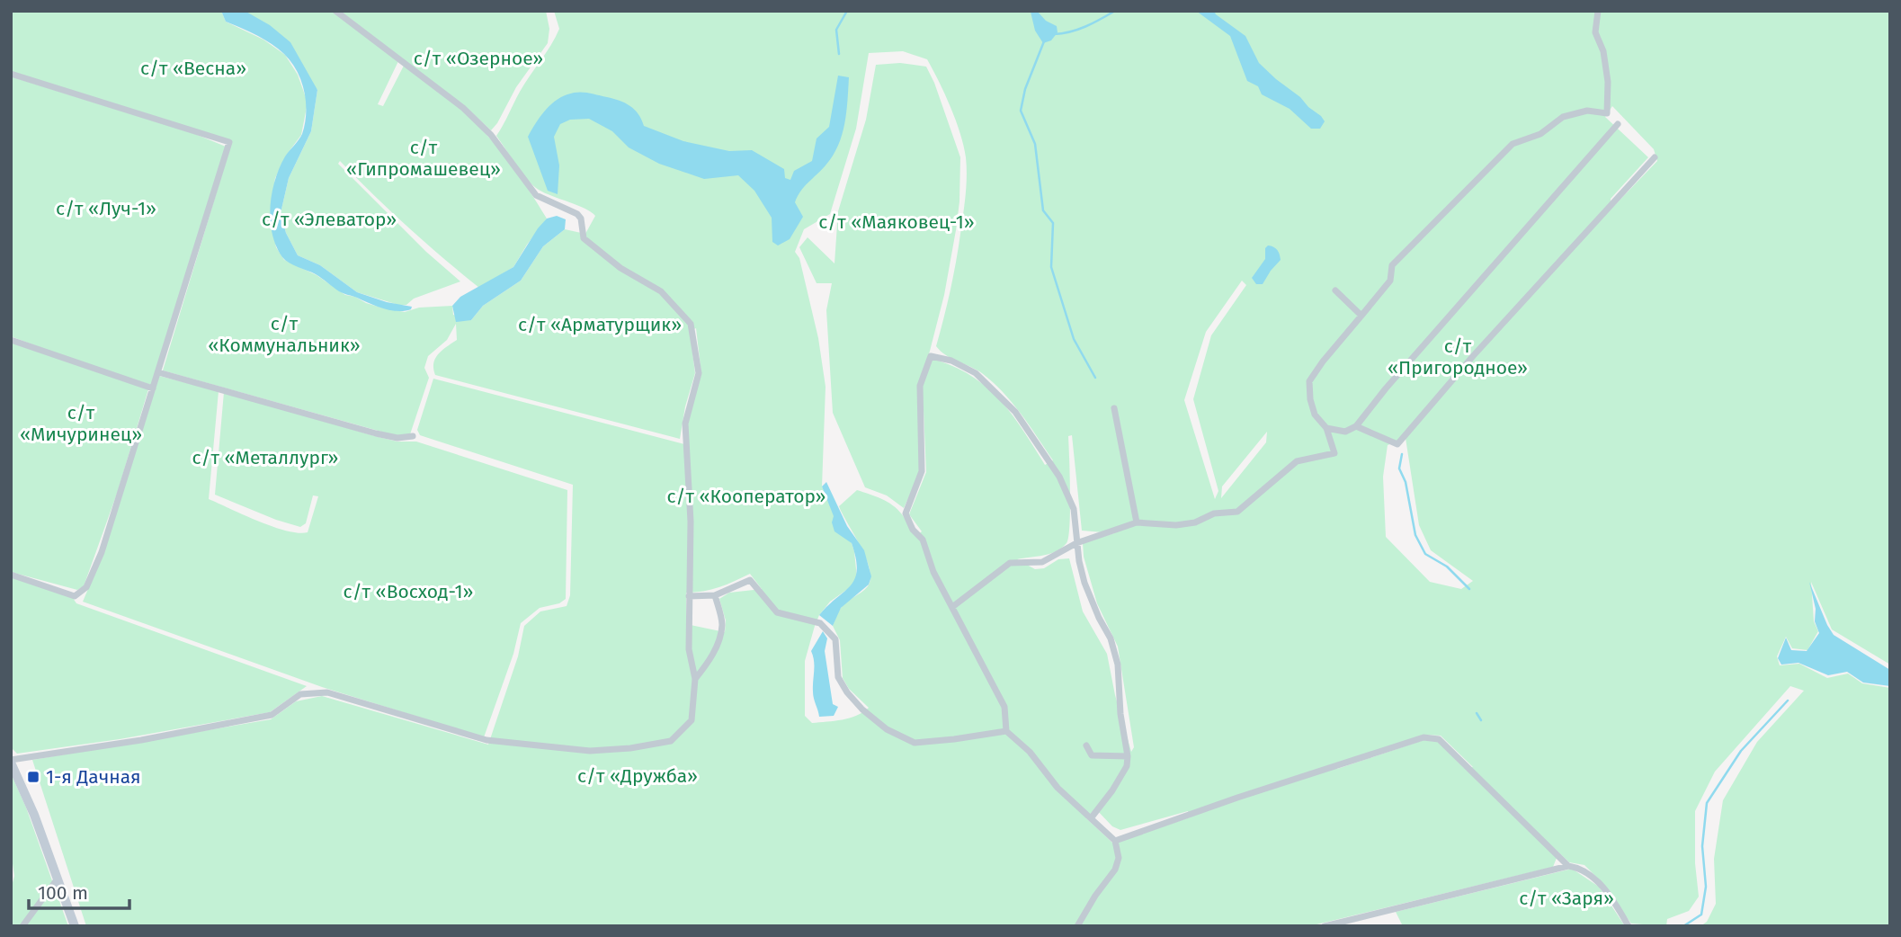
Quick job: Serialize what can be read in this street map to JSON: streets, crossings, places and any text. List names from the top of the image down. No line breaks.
{"parks":["с/т «Озерное»","с/т «Весна»","с/т «Гипромашевец»","с/т «Луч-1»","с/т «Элеватор»","с/т «Маяковец-1»","с/т «Коммунальник»","с/т «Арматурщик»","с/т «Пригородное»","с/т «Мичуринец»","с/т «Металлург»","с/т «Кооператор»","с/т «Восход-1»","с/т «Дружба»","с/т «Заря»"],"places":{"transit":["1-я Дачная"]},"scale_bar":"100 m"}
